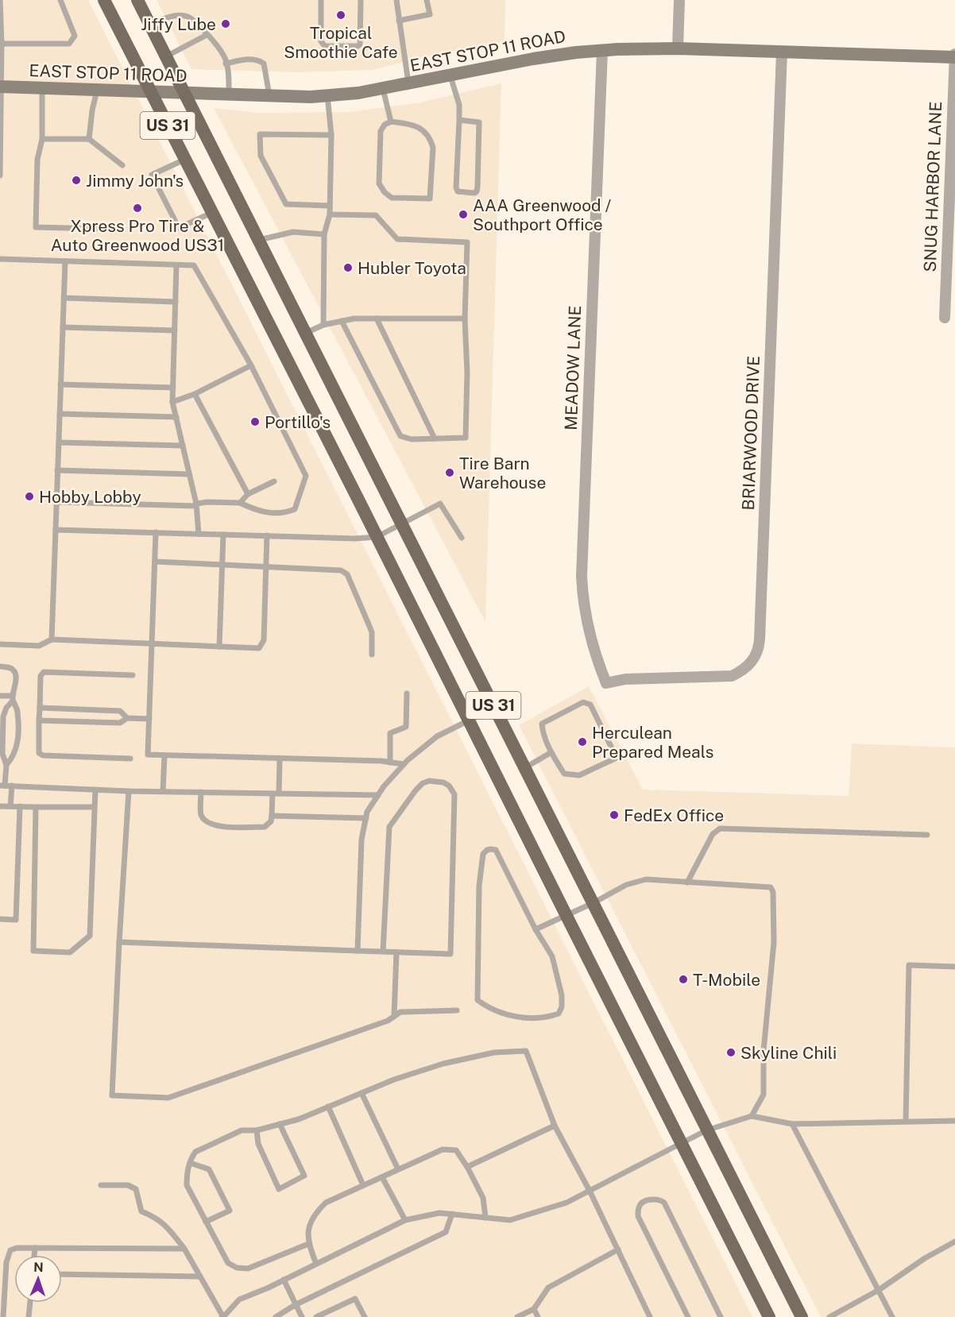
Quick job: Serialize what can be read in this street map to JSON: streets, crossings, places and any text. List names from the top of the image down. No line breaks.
{"streets":{"main road":["EAST STOP 11 ROAD","US 31"],"street":["SNUG HARBOR LANE","MEADOW LANE","BRIARWOOD DRIVE"]},"crossings":[["EAST STOP 11 ROAD","US 31"],["EAST STOP 11 ROAD","SNUG HARBOR LANE"],["EAST STOP 11 ROAD","MEADOW LANE"],["EAST STOP 11 ROAD","BRIARWOOD DRIVE"],["MEADOW LANE","BRIARWOOD DRIVE"]],"places":["Tropical Smoothie Cafe","Jiffy Lube","Jimmy John's","Xpress Pro Tire & Auto Greenwood US31","AAA Greenwood / Southport Office","Hubler Toyota","Portillo's","Tire Barn Warehouse","Hobby Lobby","Herculean Prepared Meals","FedEx Office","T-Mobile","Skyline Chili"],"north":"top"}
